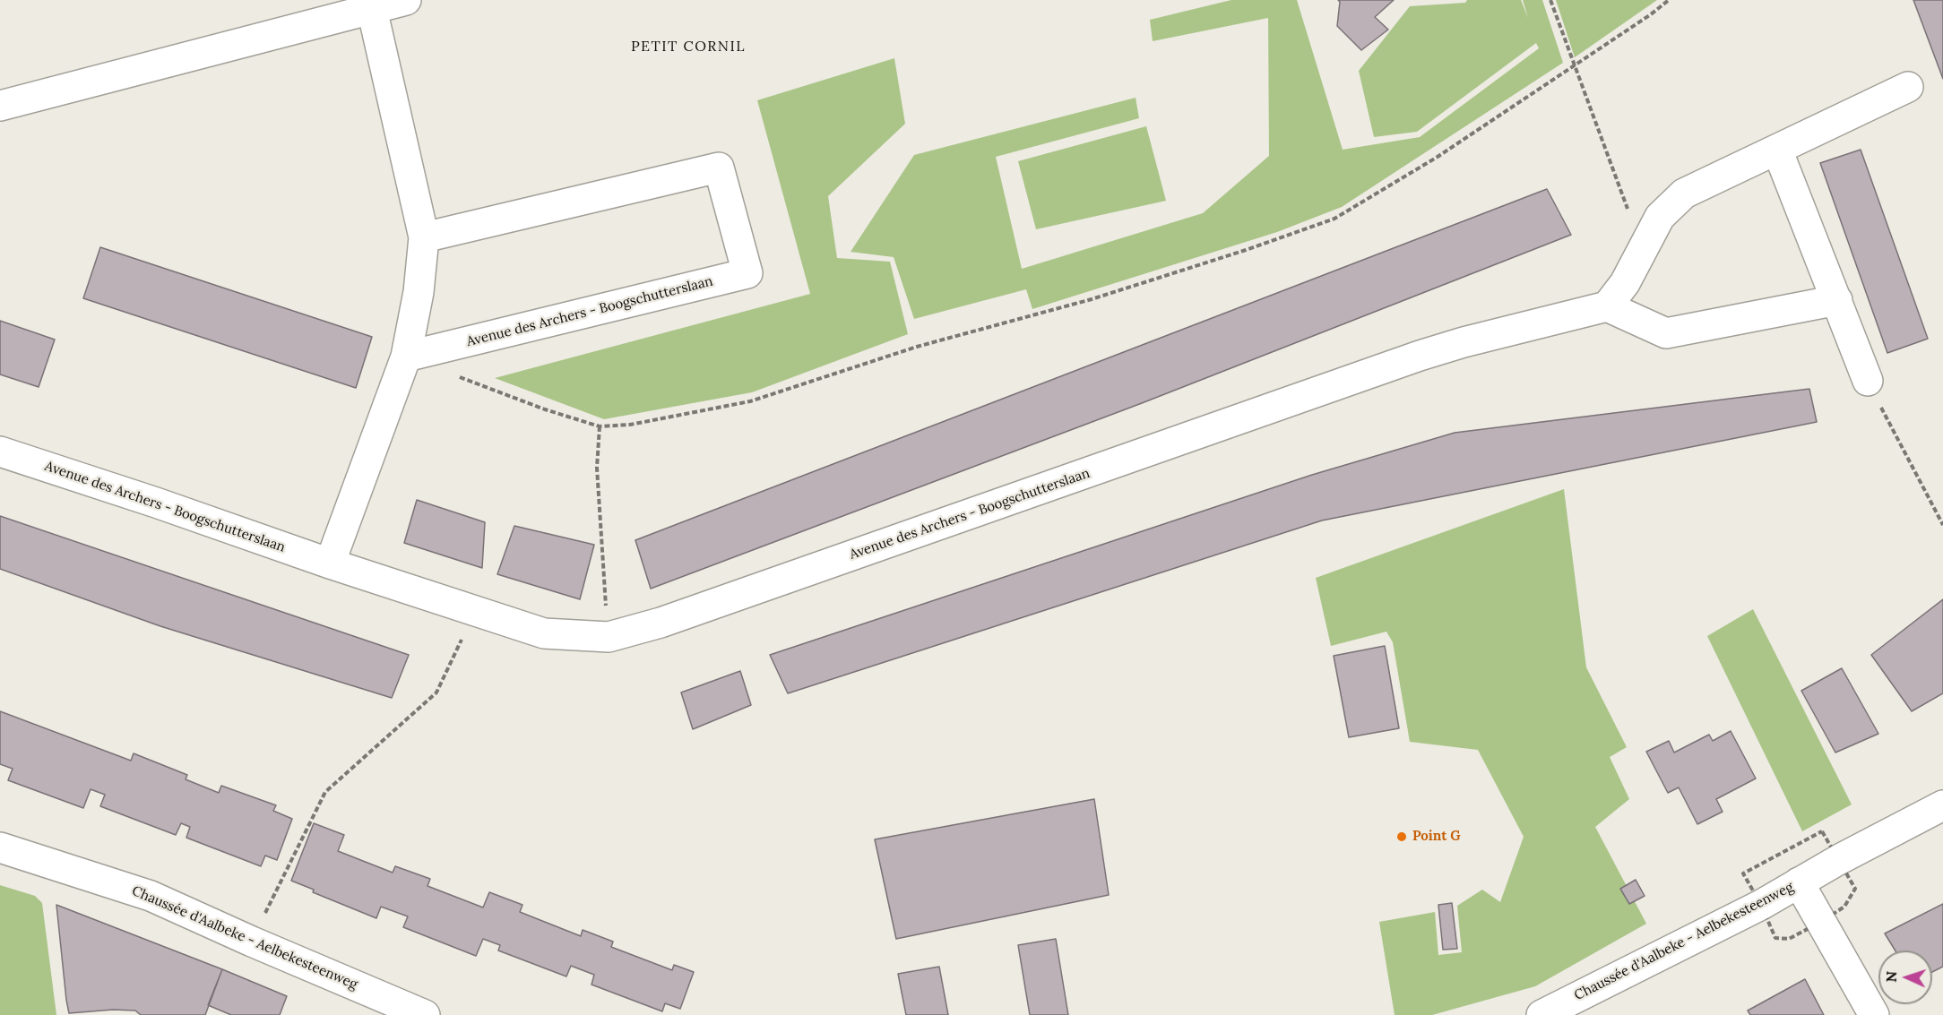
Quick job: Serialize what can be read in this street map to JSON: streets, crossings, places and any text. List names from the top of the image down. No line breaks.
{"streets":{"street":["Avenue des Archers - Boogschutterslaan","Chaussée d'Aalbeke - Aelbekesteenweg"]},"districts":["PETIT CORNIL"],"places":["Point G"],"north":"left"}
